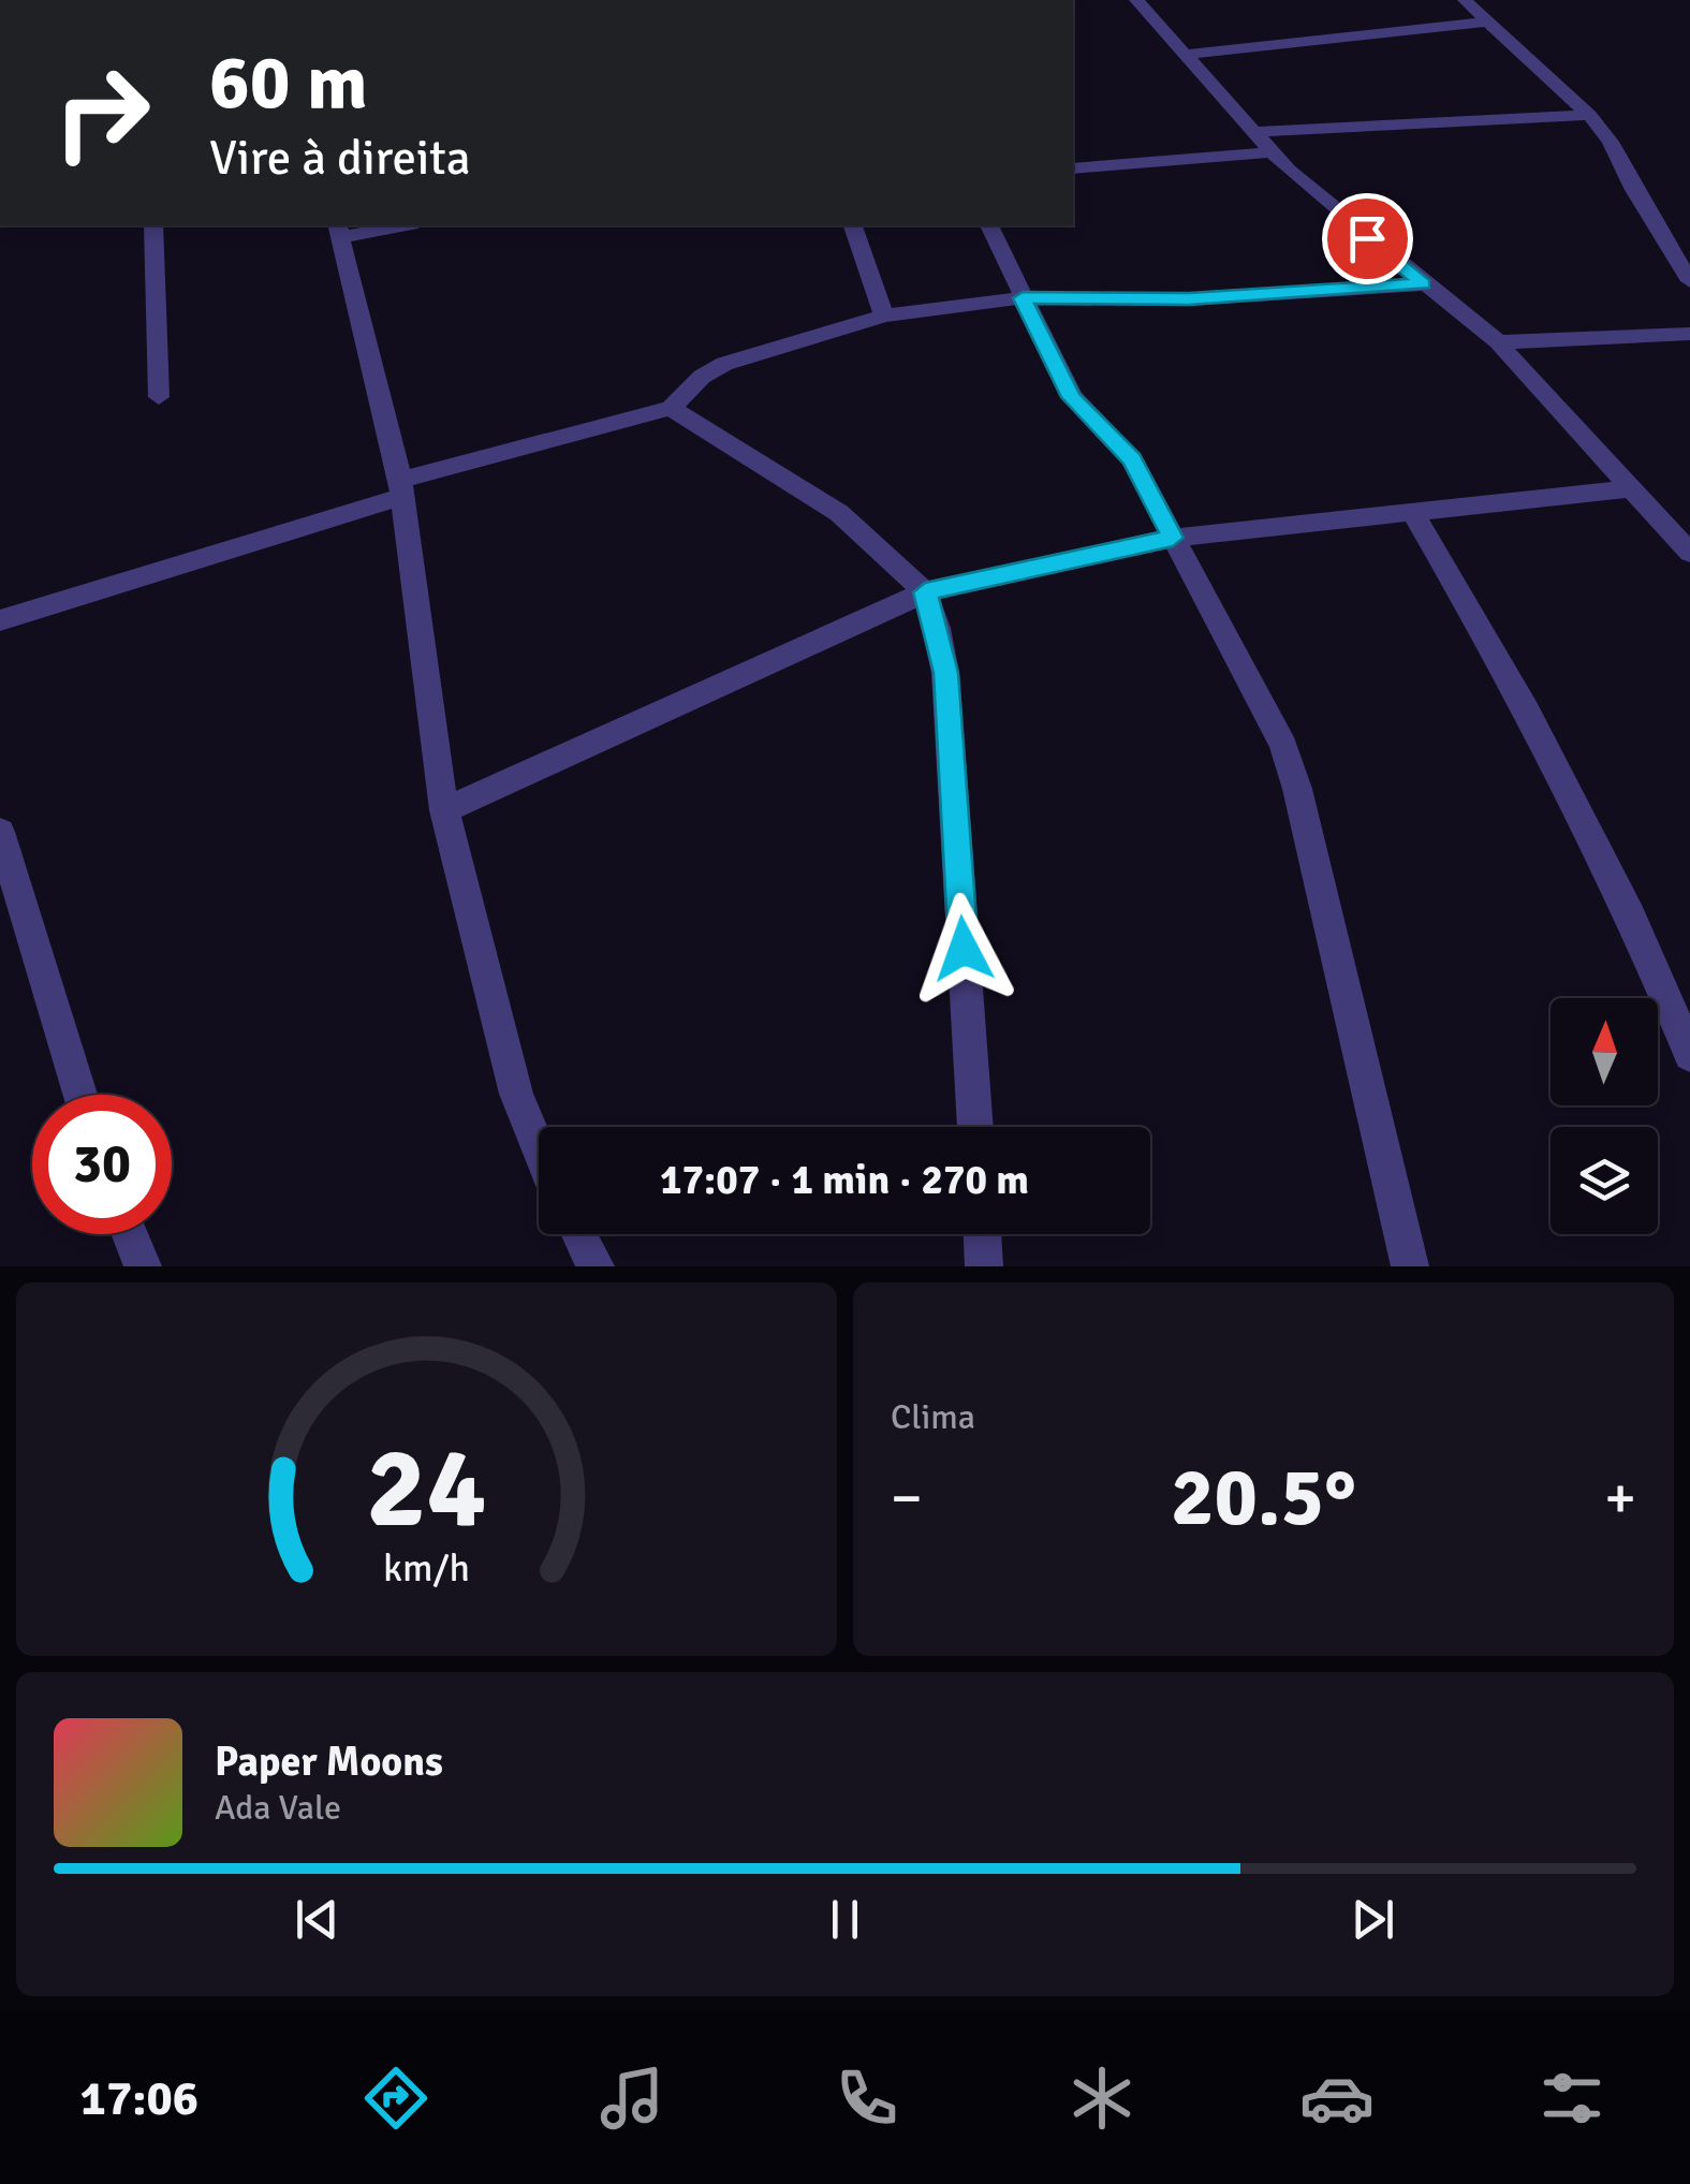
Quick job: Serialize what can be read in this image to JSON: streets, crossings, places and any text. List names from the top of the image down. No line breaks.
{"north":"top","page":{"turn":["60 m","Vire à direita"],"limit":"30","trip":"17:07 · 1 min · 270 m","tile":"Clima","heat":["−","20.5°","+"],"song":["Paper Moons","Ada Vale"],"tabs":"17:06","gauge":["24","km/h"]}}
